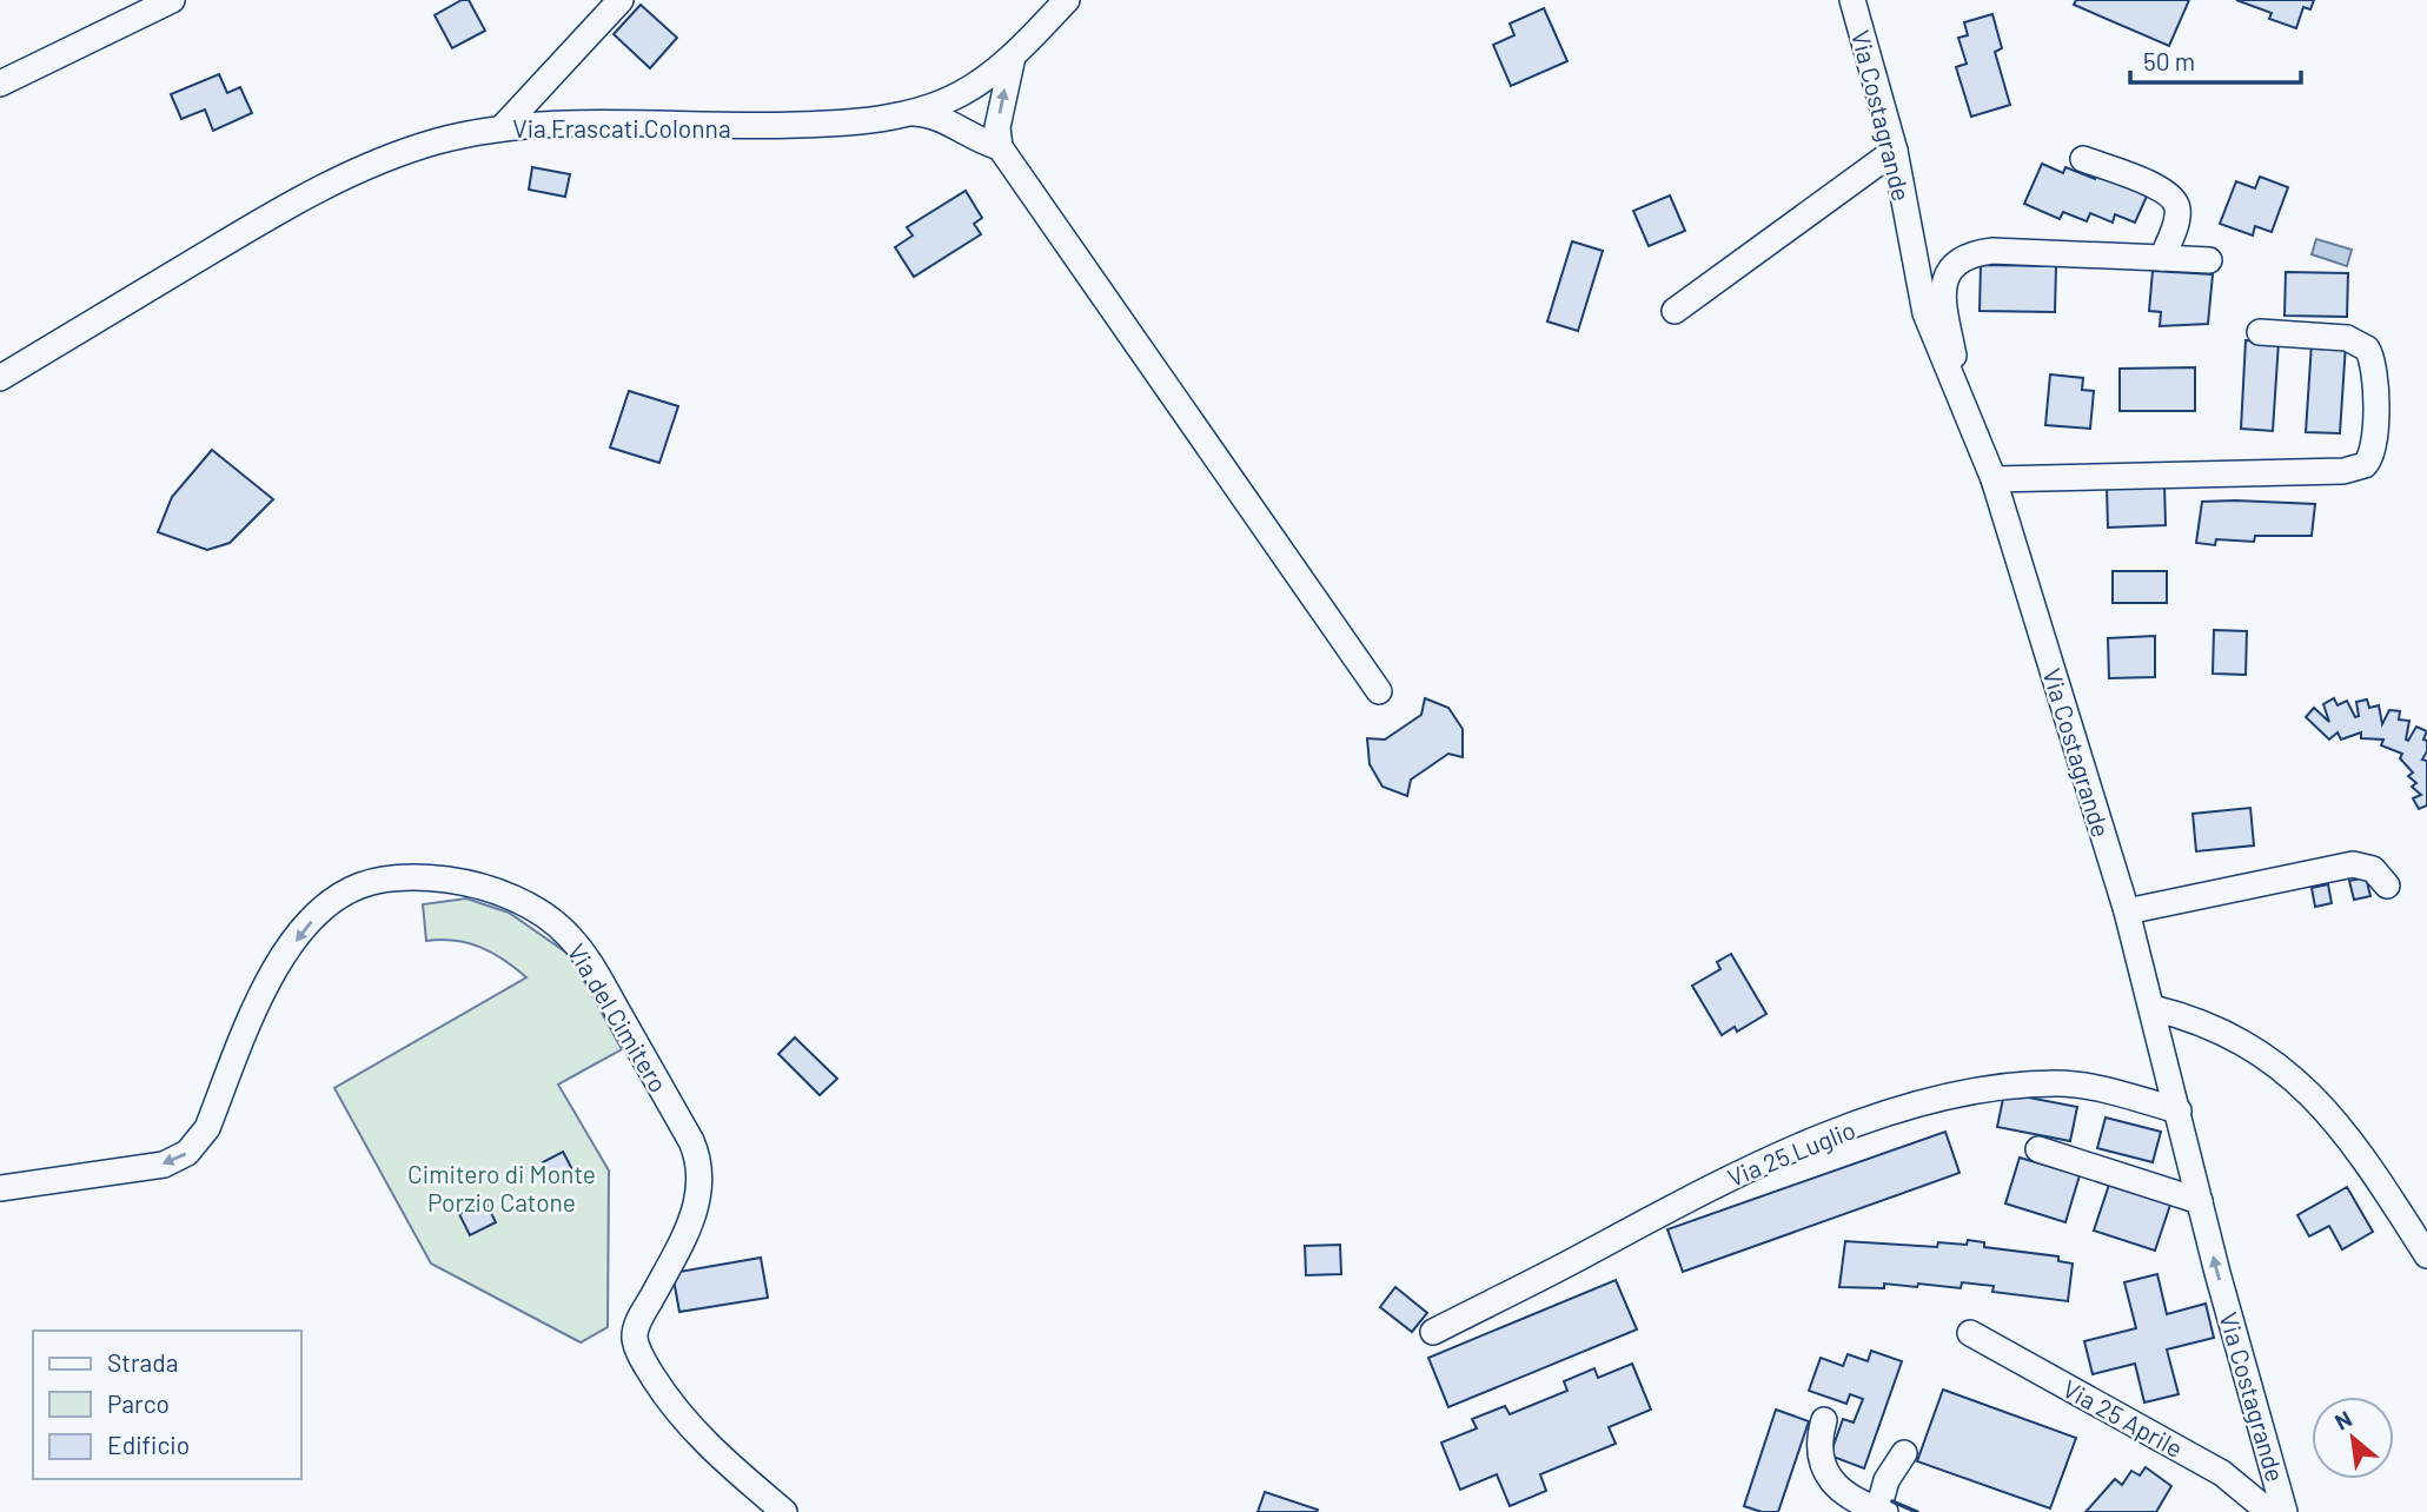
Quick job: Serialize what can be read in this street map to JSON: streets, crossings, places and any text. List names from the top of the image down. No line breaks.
{"streets":{"street":["Via Costagrande","Via Frascati Colonna","Via del Cimitero","Via 25 Luglio","Via 25 Aprile"]},"crossings":[["Via Costagrande","Via 25 Luglio"]],"parks":["Cimitero di Monte Porzio Catone"],"legend":["Strada","Parco","Edificio"],"scale_bar":"50 m","north":"top left"}
